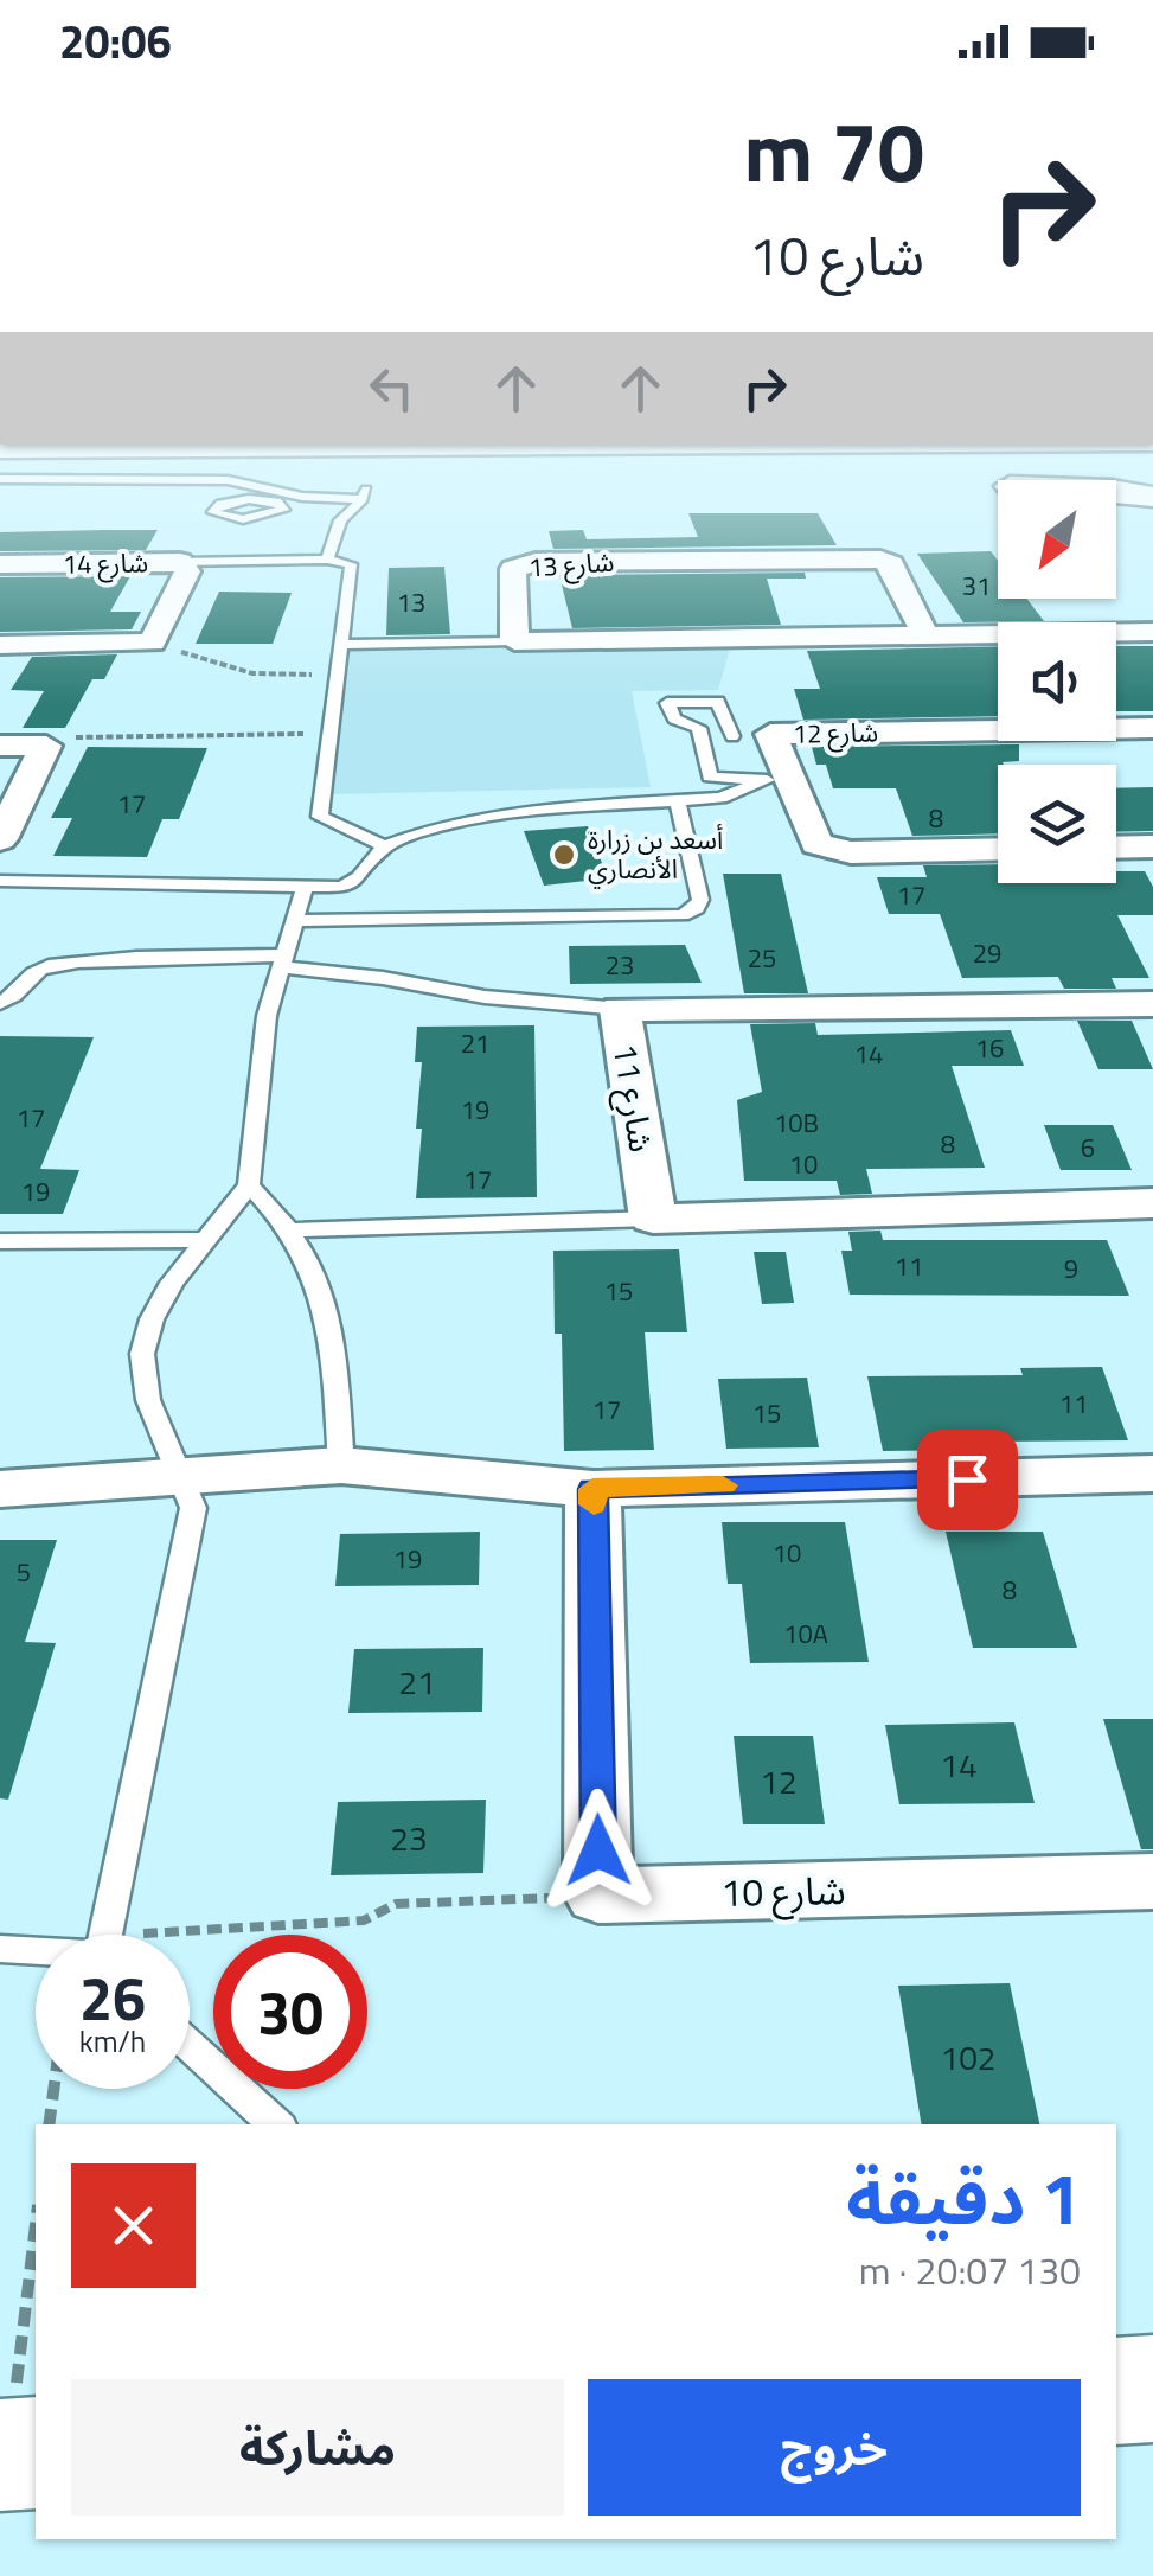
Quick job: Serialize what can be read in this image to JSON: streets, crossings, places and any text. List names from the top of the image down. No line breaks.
{"streets":{"street":["شارع 14","شارع 13","شارع 12","شارع 11","شارع 10"]},"places":["أسعد بن زرارة الأنصاري"],"house_numbers":["31","13","17","8","17","29","25","23","21","16","14","19","17","10B","8","6","10","17","19","11","9","15","11","17","15","10","19","5","8","10A","21","14","12","23","102"],"north":"bottom left","page":{"status":"20:06","turn":["70 m","شارع 10"],"speed":"26 km/h","limit":"30","heading":["1 دقيقة","130 m · 20:07"],"buttons":["خروج","مشاركة"]}}
